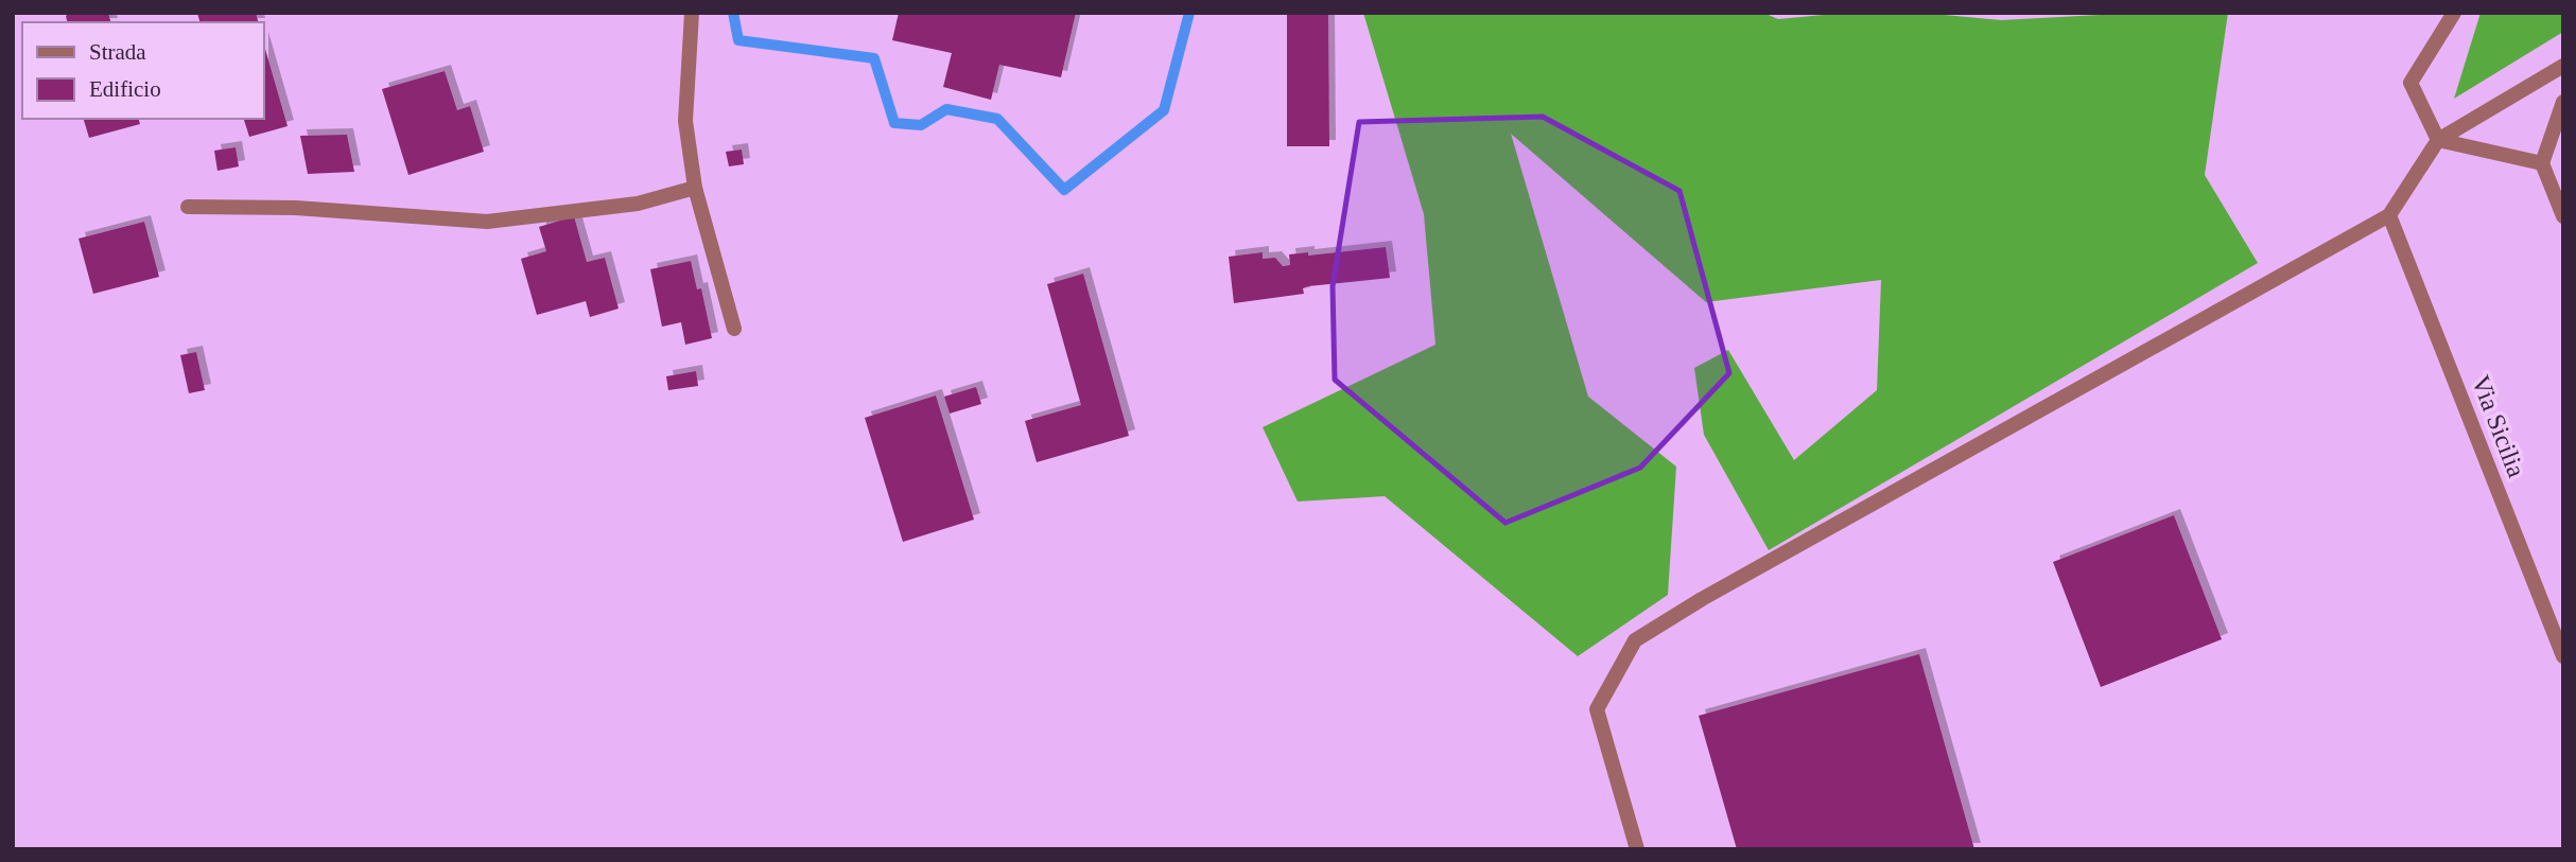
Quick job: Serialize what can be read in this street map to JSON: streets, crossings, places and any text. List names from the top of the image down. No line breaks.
{"streets":{"street":["Via Sicilia"]},"legend":["Strada","Edificio"]}
